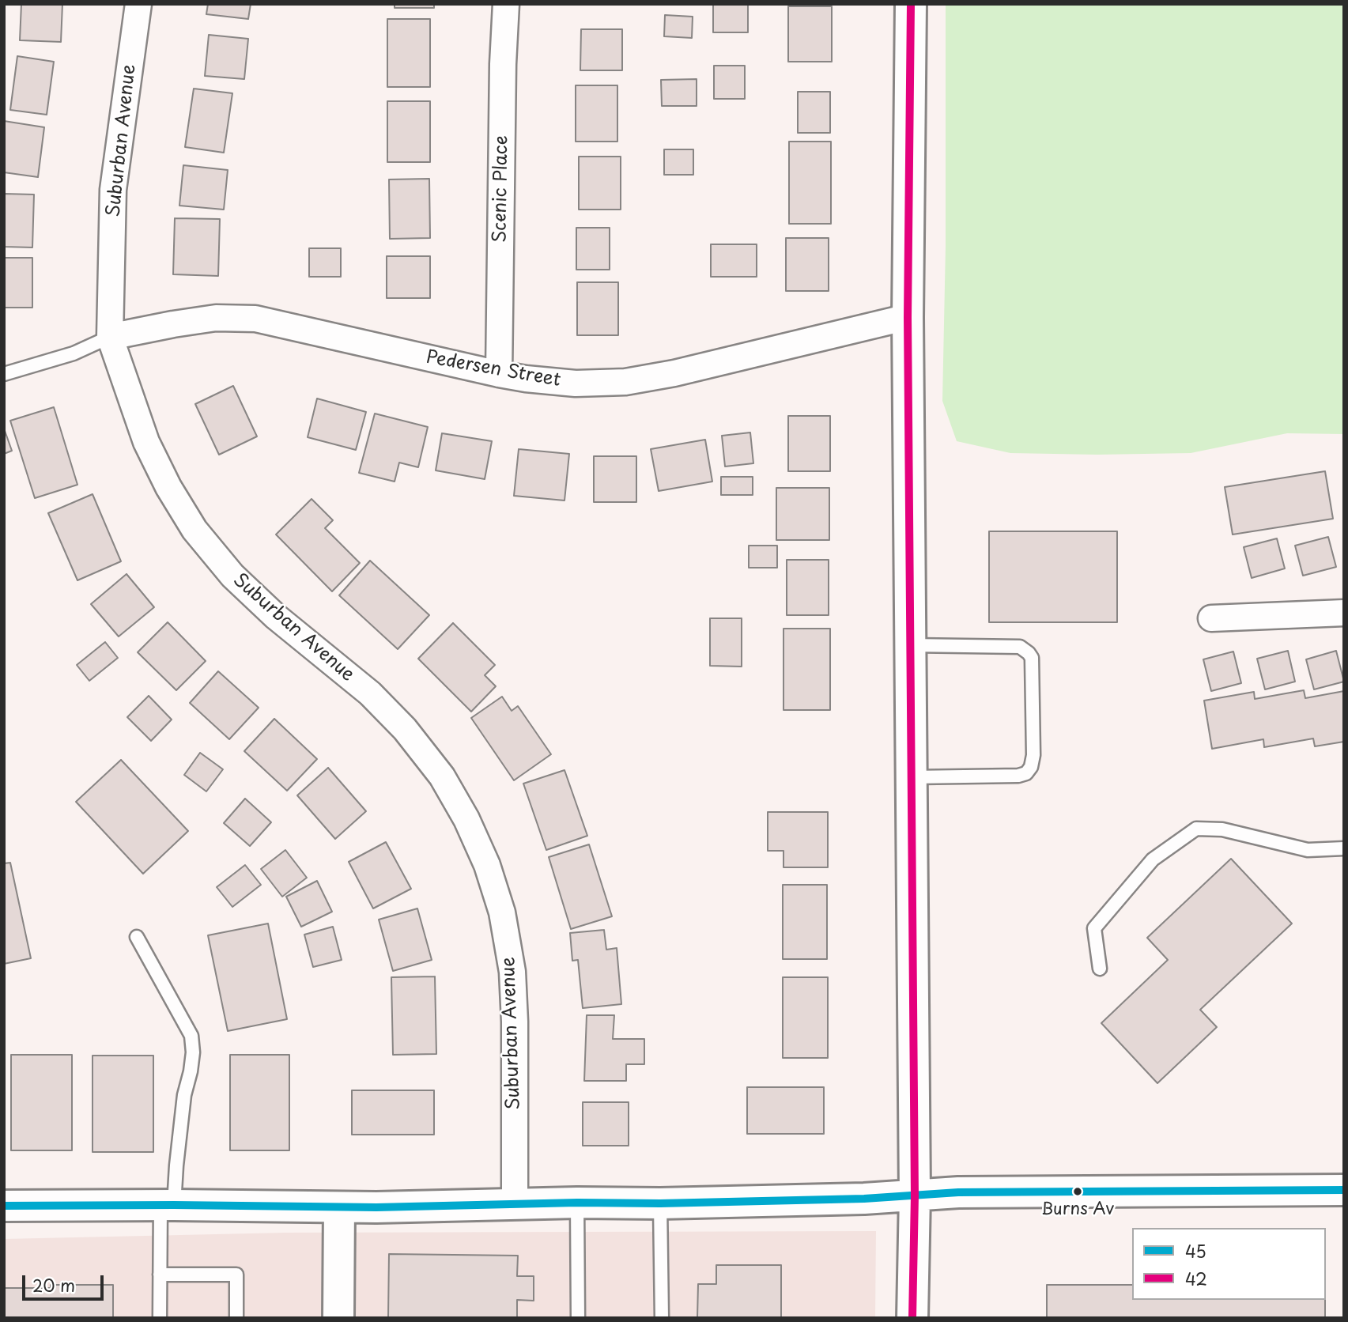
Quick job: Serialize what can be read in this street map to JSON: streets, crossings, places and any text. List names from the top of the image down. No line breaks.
{"streets":{"street":["Suburban Avenue","Scenic Place","Pedersen Street"]},"crossings":[["Suburban Avenue","Pedersen Street"],["Scenic Place","Pedersen Street"]],"places":["Burns Av"],"lines":["transit line 42","transit line 45"],"legend":["45","42"],"scale_bar":"20 m"}
